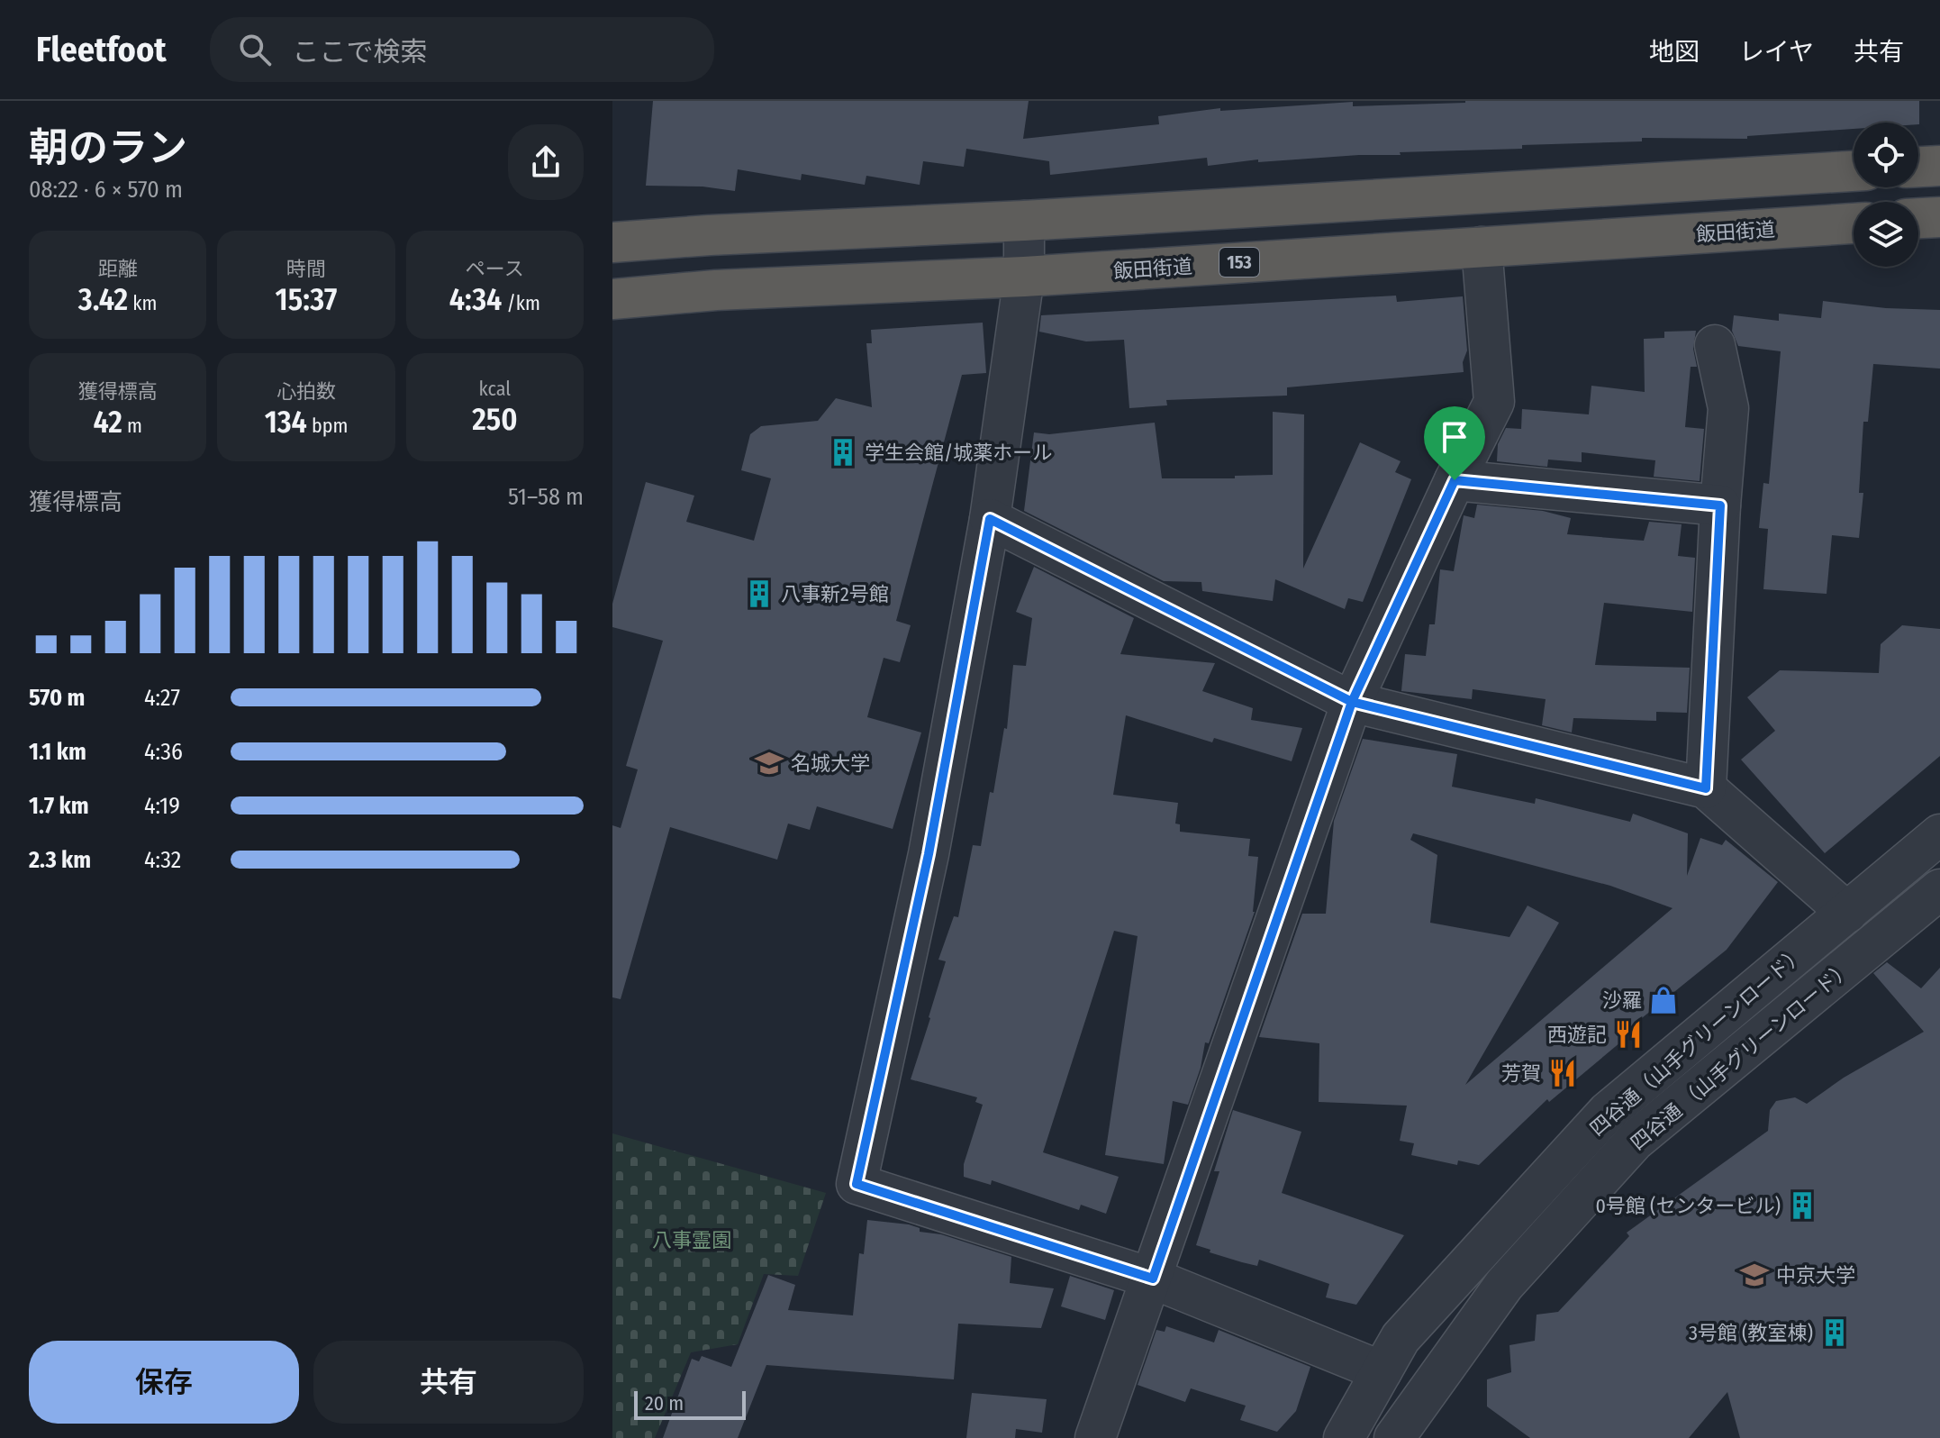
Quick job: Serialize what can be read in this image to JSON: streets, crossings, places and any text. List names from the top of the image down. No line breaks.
{"streets":{"highway":["飯田街道","153"],"street":["四谷通（山手グリーンロード）","四谷通 （山手グリーンロード）"]},"parks":["八事霊園"],"places":{"building":["学生会館/城薬ホール","八事新2号館","0号館 (センタービル)","3号館 (教室棟)"],"school or university":["名城大学","中京大学"],"shop":["沙羅"],"restaurant":["西遊記","芳賀"]},"scale_bar":"20 m","page":{"header":"Fleetfoot","search":"ここで検索","nav":["地図","レイヤ","共有"],"heading":["朝のラン","08:22 · 6 × 570 m"],"stats":[["距離","3.42 km"],["時間","15:37"],["ペース","4:34 /km"],["獲得標高","42 m"],["心拍数","134 bpm"],["kcal","250"]],"chart":["獲得標高","51–58 m"],"list":[{"name":"570 m","note":"4:27"},{"name":"1.1 km","note":"4:36"},{"name":"1.7 km","note":"4:19"},{"name":"2.3 km","note":"4:32"}],"buttons":["保存","共有"],"scale":"20 m"}}
